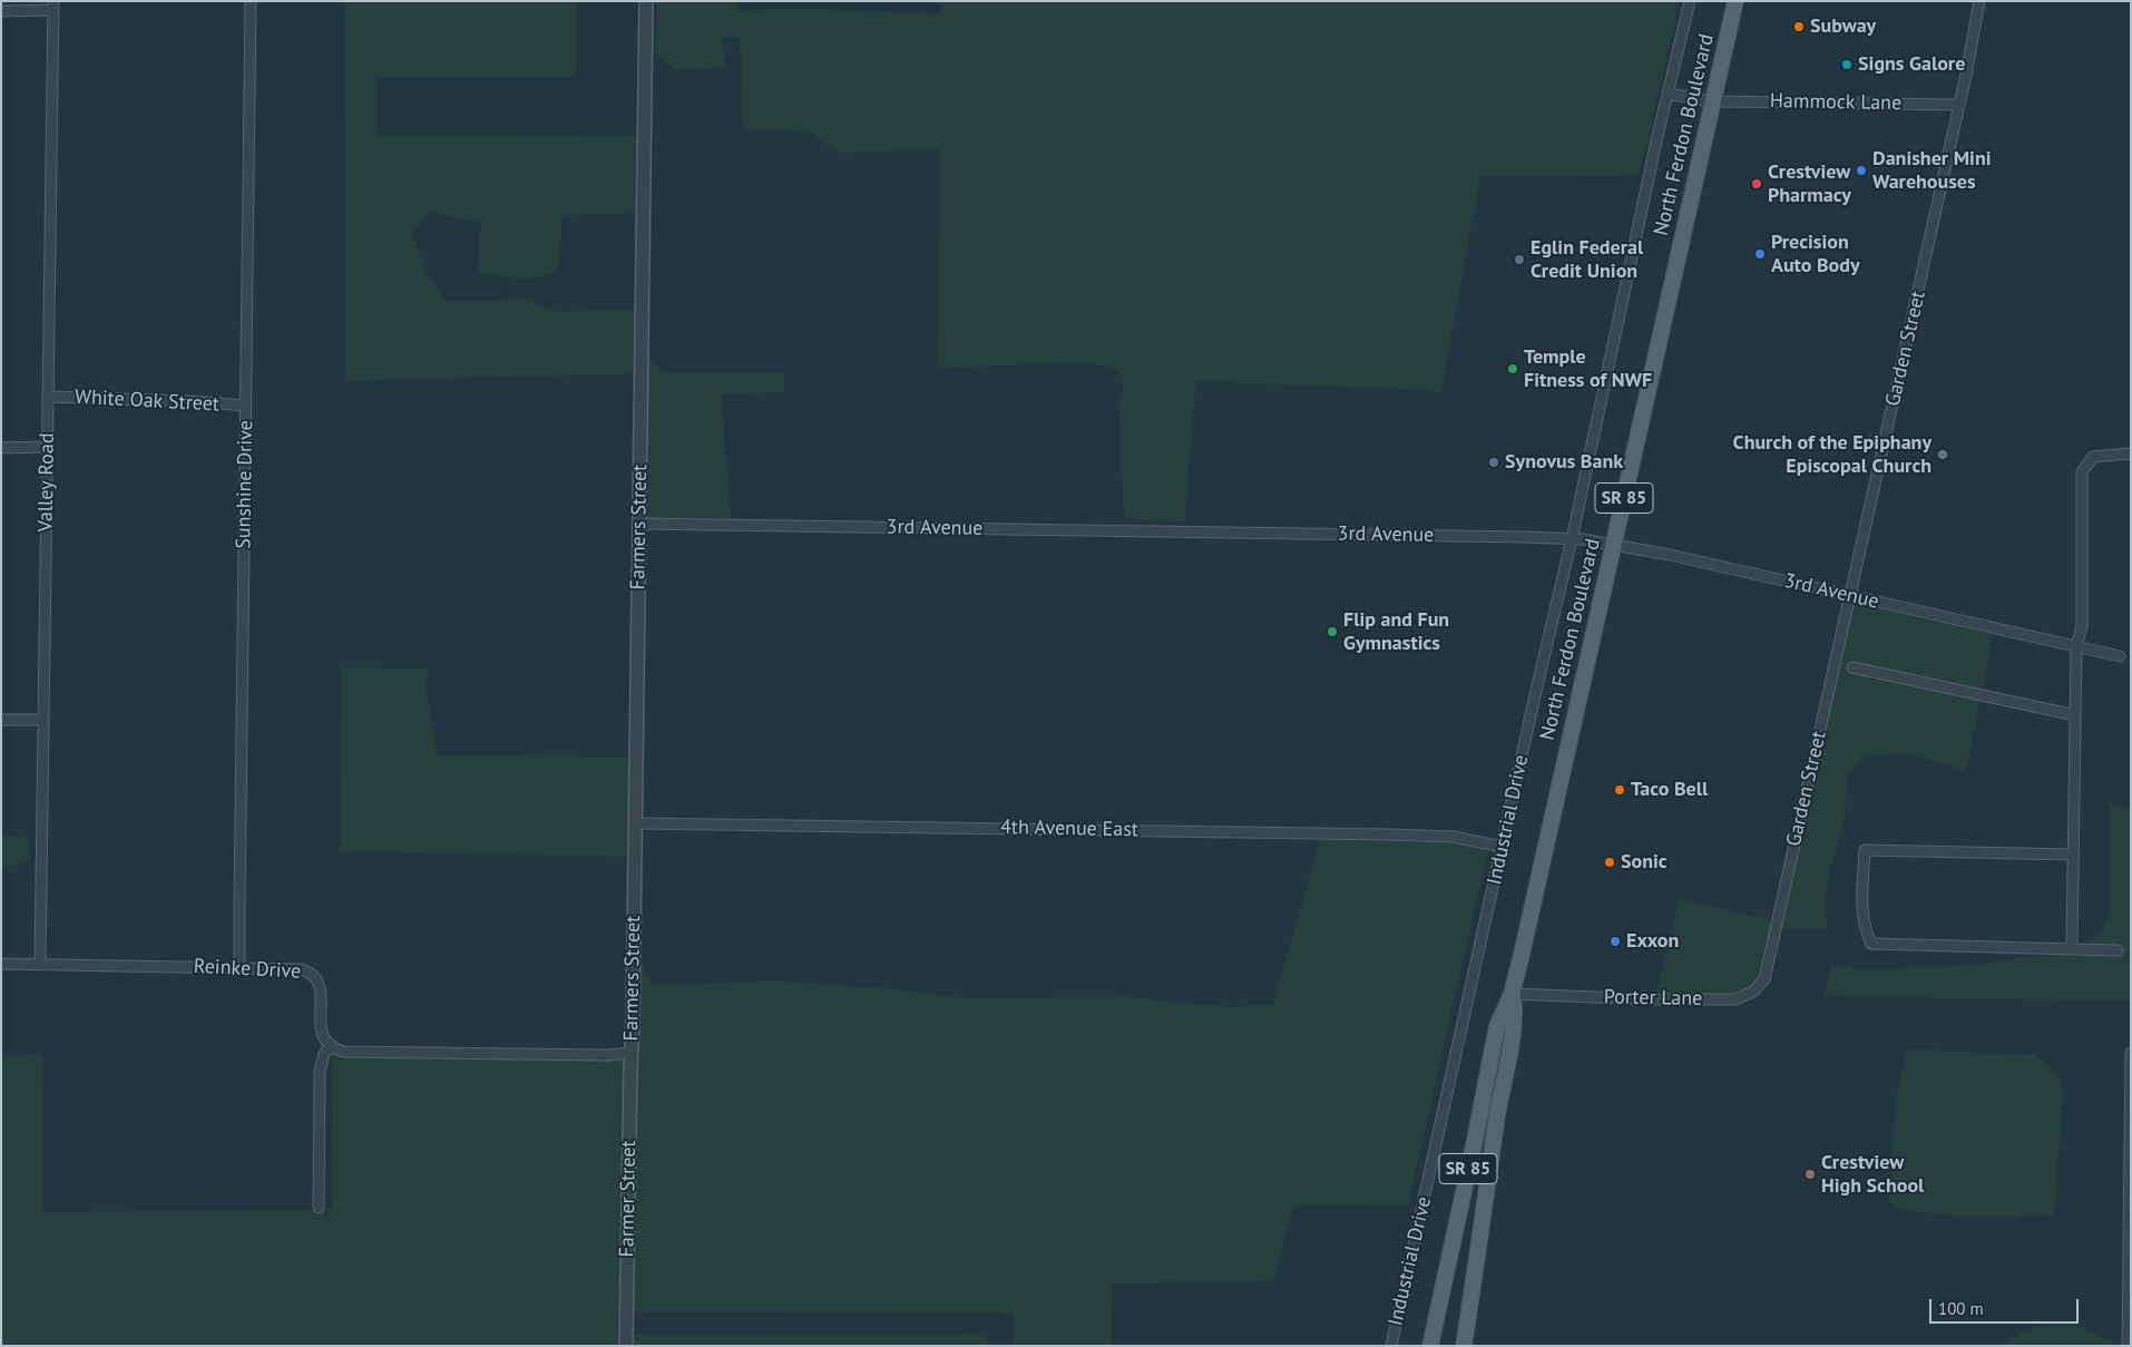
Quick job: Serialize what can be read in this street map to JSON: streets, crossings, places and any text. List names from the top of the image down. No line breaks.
{"streets":{"main road":["North Ferdon Boulevard","SR 85"],"street":["Hammock Lane","Garden Street","White Oak Street","Valley Road","Sunshine Drive","Farmers Street","3rd Avenue","Industrial Drive","4th Avenue East","Reinke Drive","Porter Lane","Farmer Street"]},"crossings":[["Hammock Lane","North Ferdon Boulevard"],["Hammock Lane","Garden Street"],["Hammock Lane","Industrial Drive"],["North Ferdon Boulevard","3rd Avenue"],["North Ferdon Boulevard","Porter Lane"],["Garden Street","3rd Avenue"],["Garden Street","Porter Lane"],["White Oak Street","Valley Road"],["White Oak Street","Sunshine Drive"],["Valley Road","Reinke Drive"],["Sunshine Drive","Reinke Drive"],["Farmers Street","3rd Avenue"],["Farmers Street","4th Avenue East"],["Farmers Street","Farmer Street"],["3rd Avenue","Industrial Drive"],["Industrial Drive","4th Avenue East"]],"places":["Subway","Signs Galore","Danisher Mini Warehouses","Crestview Pharmacy","Precision Auto Body","Eglin Federal Credit Union","Temple Fitness of NWF","Church of the Epiphany Episcopal Church","Synovus Bank","Flip and Fun Gymnastics","Taco Bell","Sonic","Exxon","Crestview High School"],"scale_bar":"100 m"}
